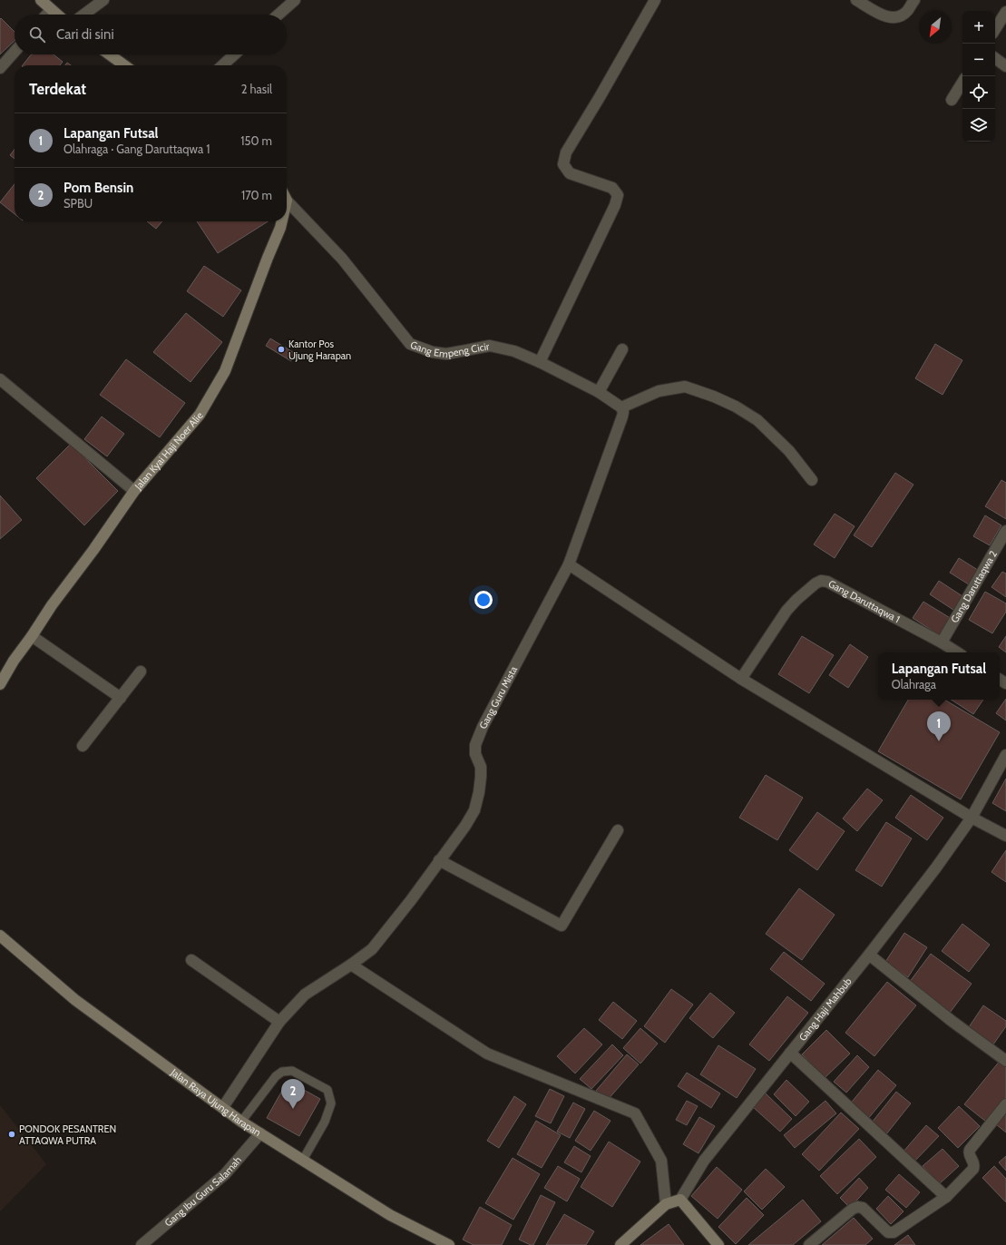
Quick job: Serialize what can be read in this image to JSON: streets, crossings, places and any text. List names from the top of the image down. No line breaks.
{"streets":{"street":["Gang Empeng Cicir","Jalan Kyai Haji Noer Alie","Gang Daruttaqwa 2","Gang Daruttaqwa 1","Gang Guru Mista","Gang Haji Mahbub","Jalan Raya Ujung Harapan","Gang Ibu Guru Salamah"]},"crossings":[["Gang Empeng Cicir","Gang Guru Mista"],["Gang Daruttaqwa 2","Gang Daruttaqwa 1"],["Gang Guru Mista","Jalan Raya Ujung Harapan"],["Jalan Raya Ujung Harapan","Gang Ibu Guru Salamah"]],"places":["Kantor Pos Ujung Harapan","PONDOK PESANTREN ATTAQWA PUTRA"],"north":"bottom left","page":{"map_buttons":["+","−"],"search":"Cari di sini","heading":["Terdekat","2 hasil"],"list":[{"mark":"1","name":"Lapangan Futsal","note":"Olahraga · Gang Daruttaqwa 1","value":"150 m"},{"mark":"2","name":"Pom Bensin","note":"SPBU","value":"170 m"}],"popup":["Lapangan Futsal","Olahraga"],"pins":["1","2"]}}
